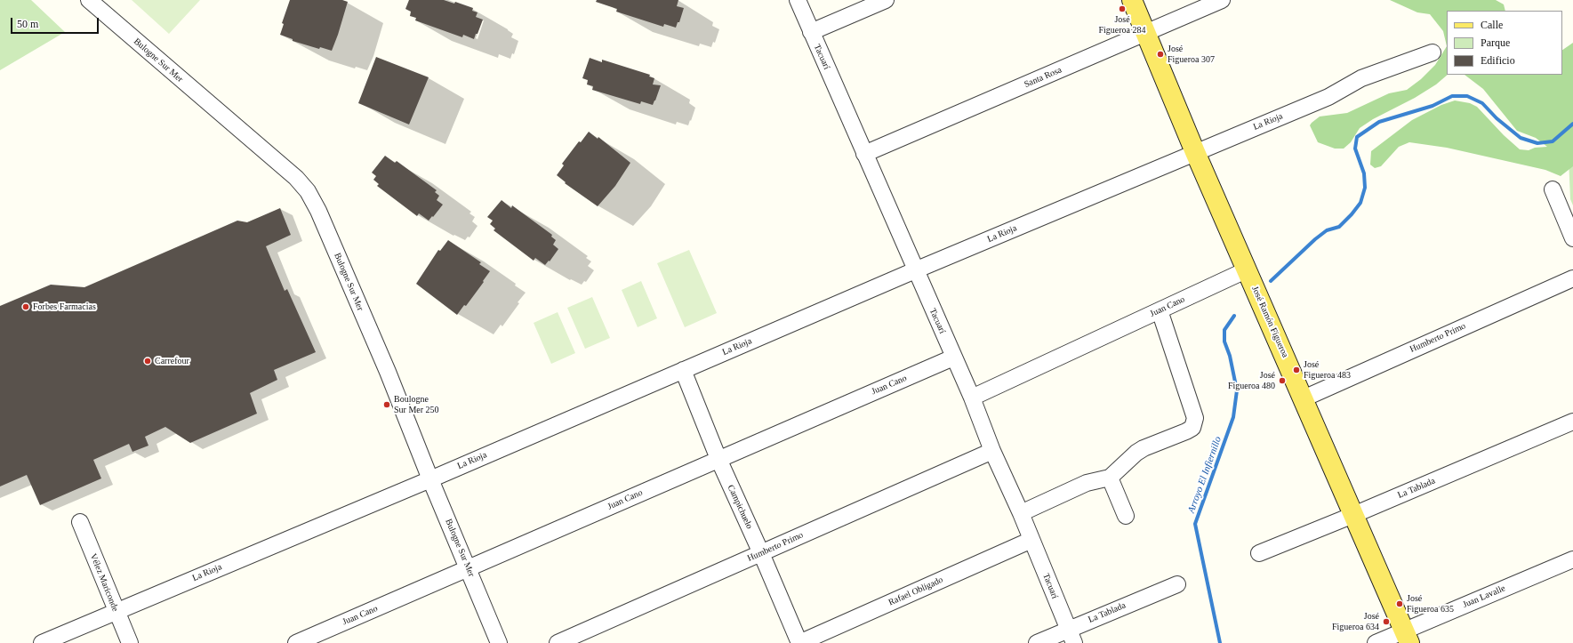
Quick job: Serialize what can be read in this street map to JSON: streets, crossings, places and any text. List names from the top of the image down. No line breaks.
{"streets":{"main road":["José Ramón Figueroa"],"street":["Tacuarí","Bulogne Sur Mer","Santa Rosa","La Rioja","Juan Cano","Humberto Primo","La Tablada","Campichuelo","Vélez Mariconde","Rafael Obligado","Juan Lavalle"]},"crossings":[["Tacuarí","Santa Rosa"],["Tacuarí","La Rioja"],["Tacuarí","Juan Cano"],["Tacuarí","Humberto Primo"],["Tacuarí","La Tablada"],["Tacuarí","Rafael Obligado"],["Bulogne Sur Mer","La Rioja"],["Bulogne Sur Mer","Juan Cano"],["Santa Rosa","José Ramón Figueroa"],["La Rioja","José Ramón Figueroa"],["La Rioja","Campichuelo"],["La Rioja","Vélez Mariconde"],["Juan Cano","José Ramón Figueroa"],["Juan Cano","Campichuelo"],["José Ramón Figueroa","Humberto Primo"],["José Ramón Figueroa","La Tablada"],["José Ramón Figueroa","Juan Lavalle"],["Humberto Primo","Campichuelo"],["Campichuelo","Rafael Obligado"]],"water":["Arroyo El Infiernillo"],"places":["José Figueroa 284","José Figueroa 307","Forbes Farmacias","Carrefour","José Figueroa 483","José Figueroa 480","Boulogne Sur Mer 250","José Figueroa 635","José Figueroa 634"],"legend":["Calle","Parque","Edificio"],"scale_bar":"50 m"}
